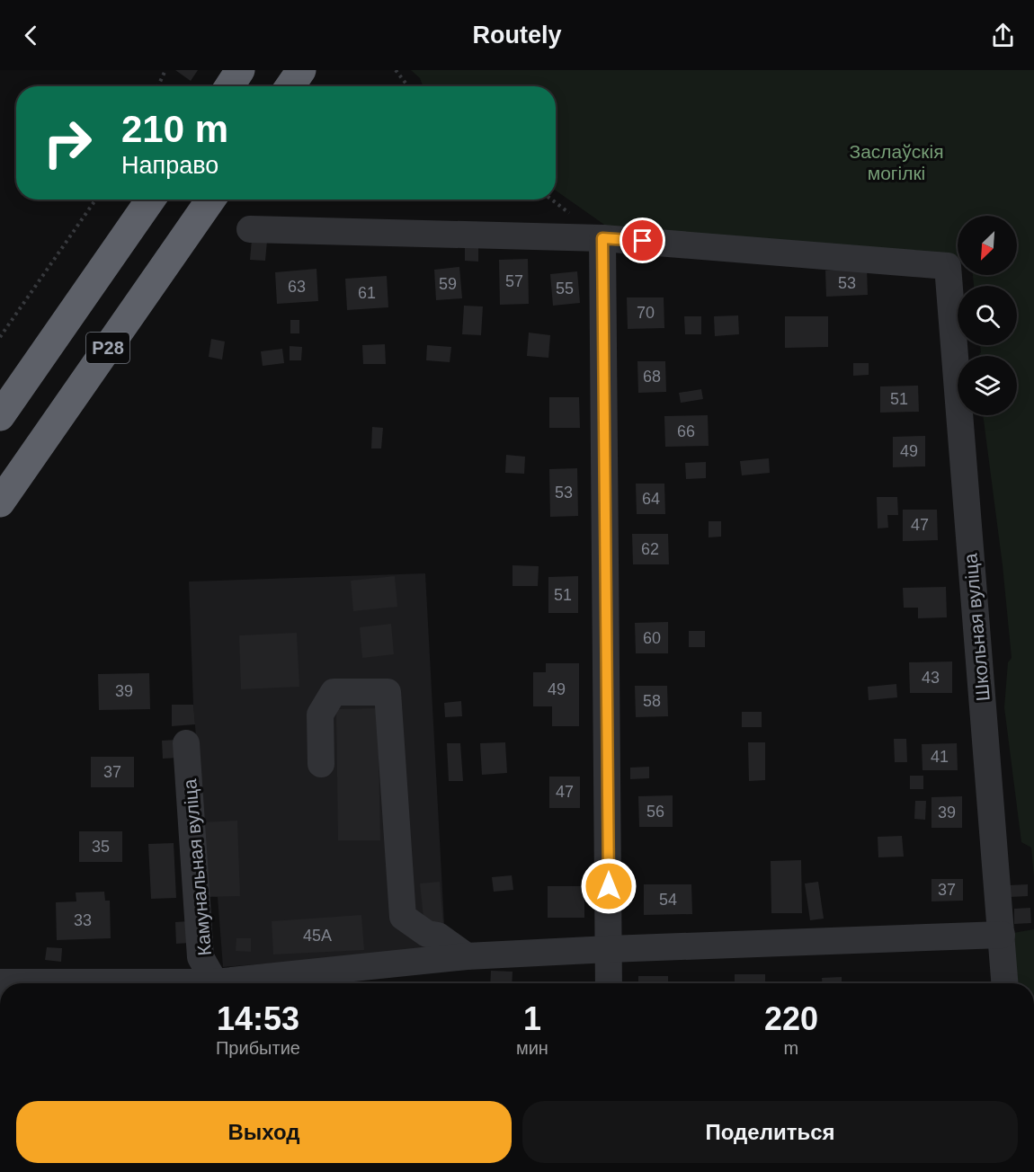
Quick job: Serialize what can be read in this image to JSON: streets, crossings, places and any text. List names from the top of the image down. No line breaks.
{"streets":{"highway":["Р28"],"street":["Школьная вуліца","Камунальная вуліца"]},"parks":["Заслаўскія могілкі"],"house_numbers":["57","53","59","63","55","61","70","68","51","66","49","53","64","47","62","51","60","43","49","39","58","41","37","47","56","39","35","37","54","33","45А"],"north":"bottom left","page":{"header":"Routely","turn":["210 m","Направо"],"eta":["14:53","Прибытие","1","мин","220","m"],"buttons":["Выход","Поделиться"]}}
